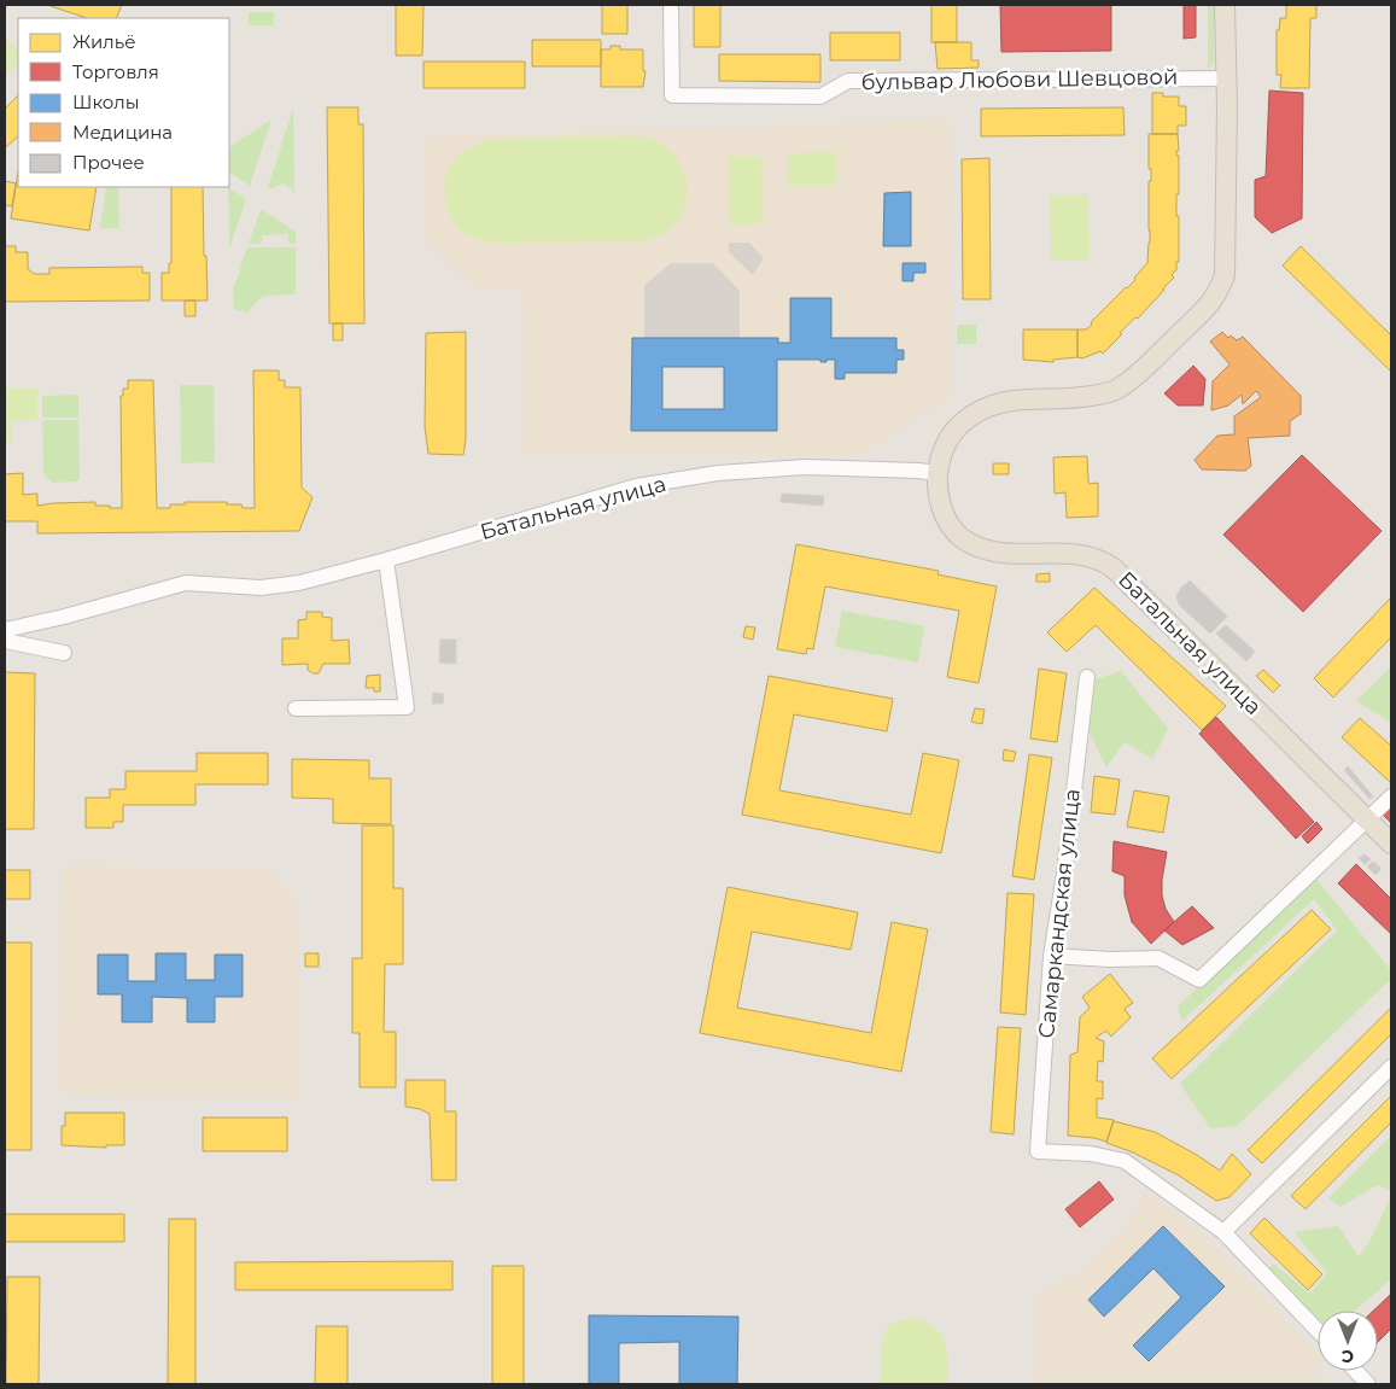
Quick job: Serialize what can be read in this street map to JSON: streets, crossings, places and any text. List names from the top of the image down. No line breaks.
{"streets":{"main road":["Батальная улица"],"street":["бульвар Любови Шевцовой","Самаркандская улица"]},"legend":["Жильё","Торговля","Школы","Медицина","Прочее"],"north":"bottom"}
